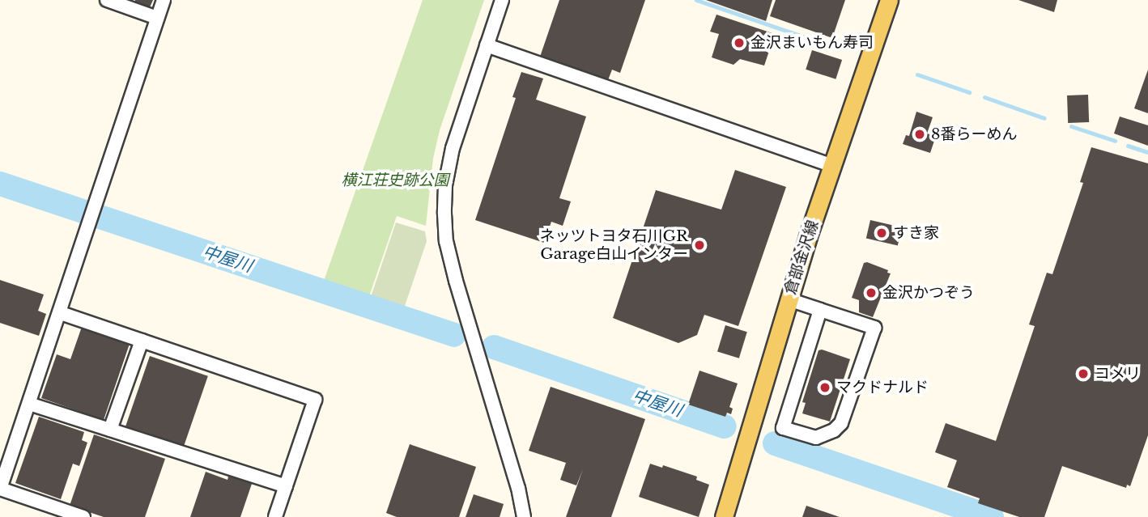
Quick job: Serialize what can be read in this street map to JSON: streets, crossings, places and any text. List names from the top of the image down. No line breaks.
{"streets":{"main road":["倉部金沢線"]},"water":["中屋川"],"parks":["横江荘史跡公園"],"places":["金沢まいもん寿司","8番らーめん","すき家","ネッツトヨタ石川GR Garage白山インター","金沢かつぞう","コメリ","マクドナルド"]}
